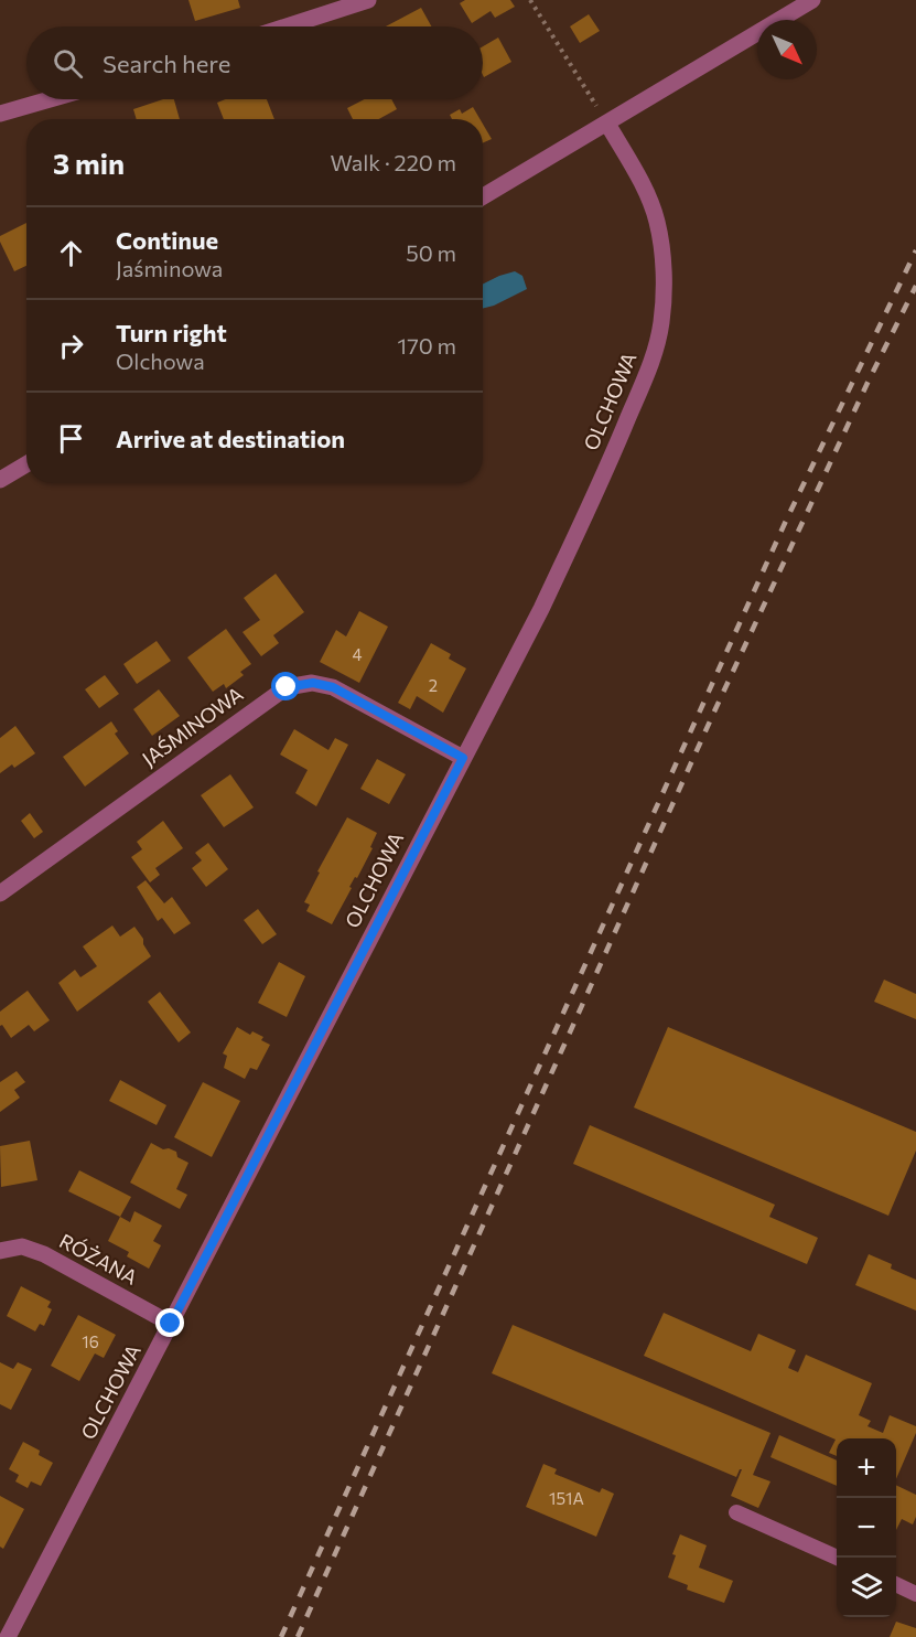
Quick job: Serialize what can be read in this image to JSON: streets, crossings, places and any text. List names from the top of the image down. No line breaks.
{"streets":{"street":["OLCHOWA","JAŚMINOWA","RÓŻANA"]},"crossings":[["OLCHOWA","JAŚMINOWA"],["OLCHOWA","RÓŻANA"]],"house_numbers":["4","2","16","151A"],"north":"bottom right","page":{"search":"Search here","heading":["3 min","Walk · 220 m"],"list":[["Continue","Jaśminowa","50 m"],["Turn right","Olchowa","170 m"],"Arrive at destination"],"map_buttons":["+","−"]}}
